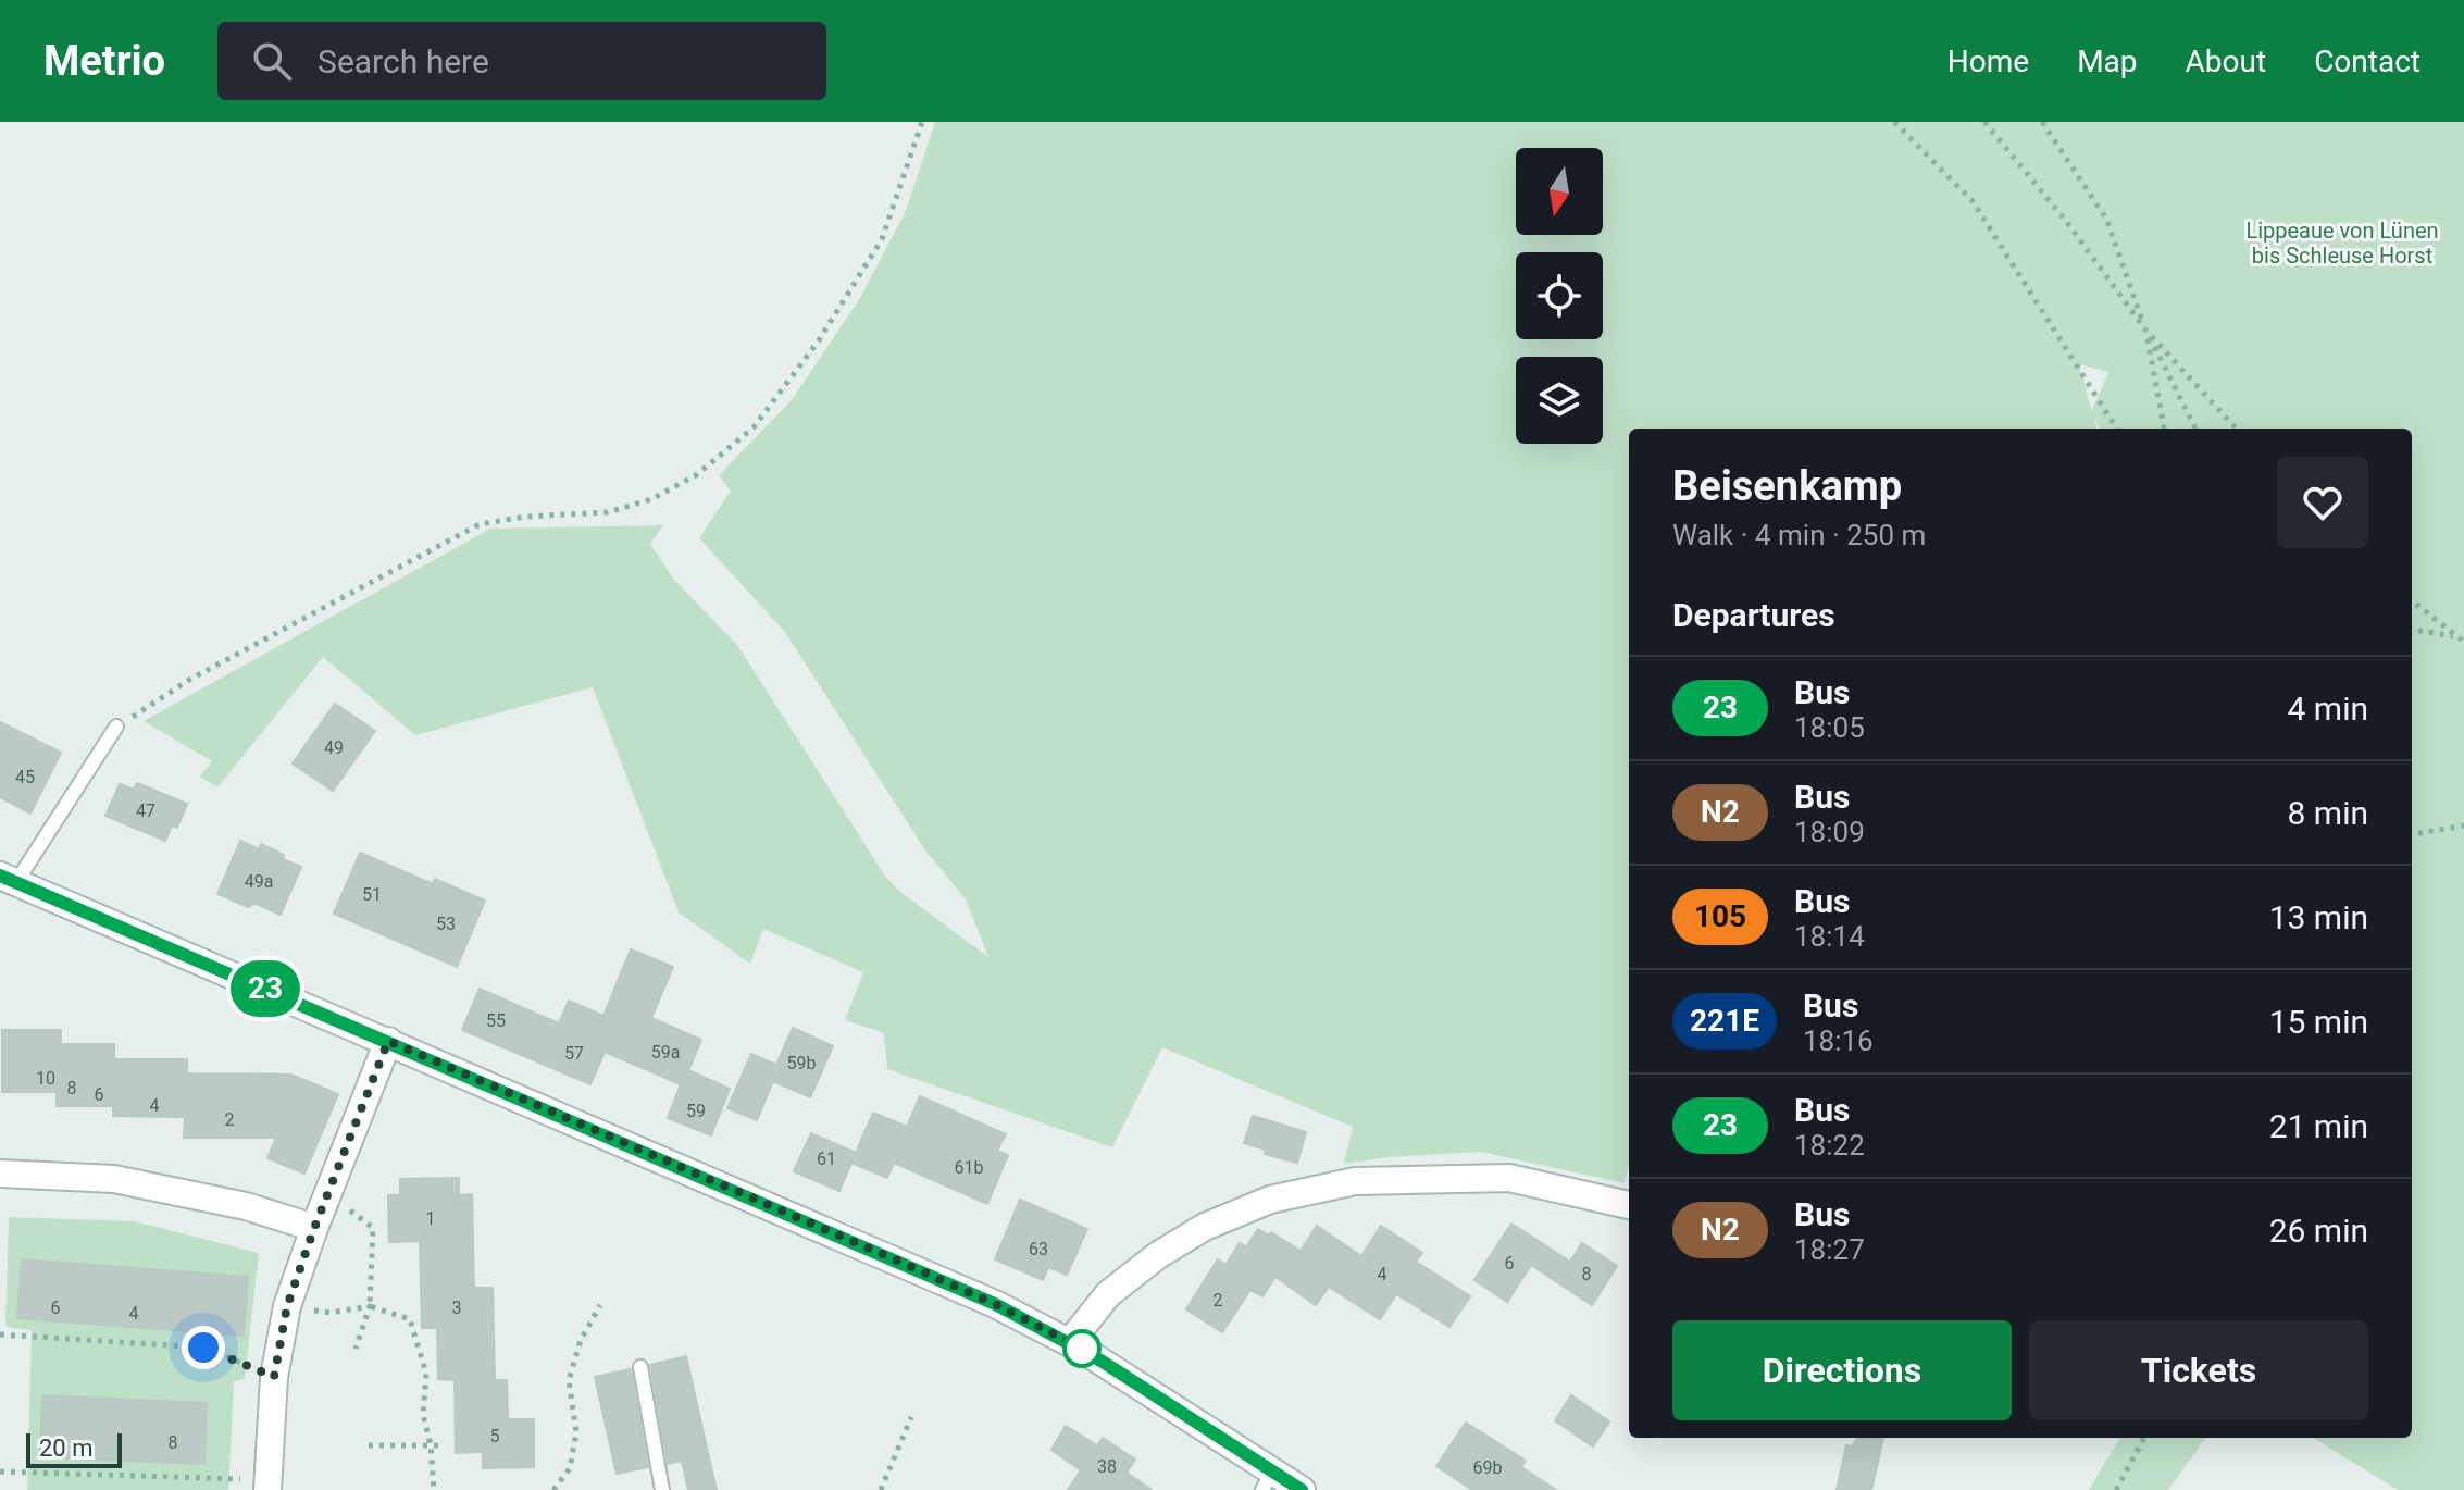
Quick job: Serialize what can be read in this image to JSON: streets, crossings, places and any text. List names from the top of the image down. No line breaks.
{"parks":["Lippeaue von Lünen bis Schleuse Horst"],"lines":["bus line 23"],"house_numbers":["49","45","47","49a","51","53","55","59a","57","59b","10","8","6","4","59","2","61","61b","1","63","6","4","8","2","6","3","4","5","8","38","69b"],"scale_bar":"20 m","north":"bottom","page":{"header":"Metrio","search":"Search here","nav":["Home","Map","About","Contact"],"on_map":"23","heading":[["Beisenkamp","Walk · 4 min · 250 m"],"Departures"],"list":[{"mark":"23","name":"Bus","note":"18:05","value":"4 min"},{"mark":"N2","name":"Bus","note":"18:09","value":"8 min"},{"mark":"105","name":"Bus","note":"18:14","value":"13 min"},{"mark":"221E","name":"Bus","note":"18:16","value":"15 min"},{"mark":"23","name":"Bus","note":"18:22","value":"21 min"},{"mark":"N2","name":"Bus","note":"18:27","value":"26 min"}],"buttons":["Directions","Tickets"],"scale":"20 m"}}
